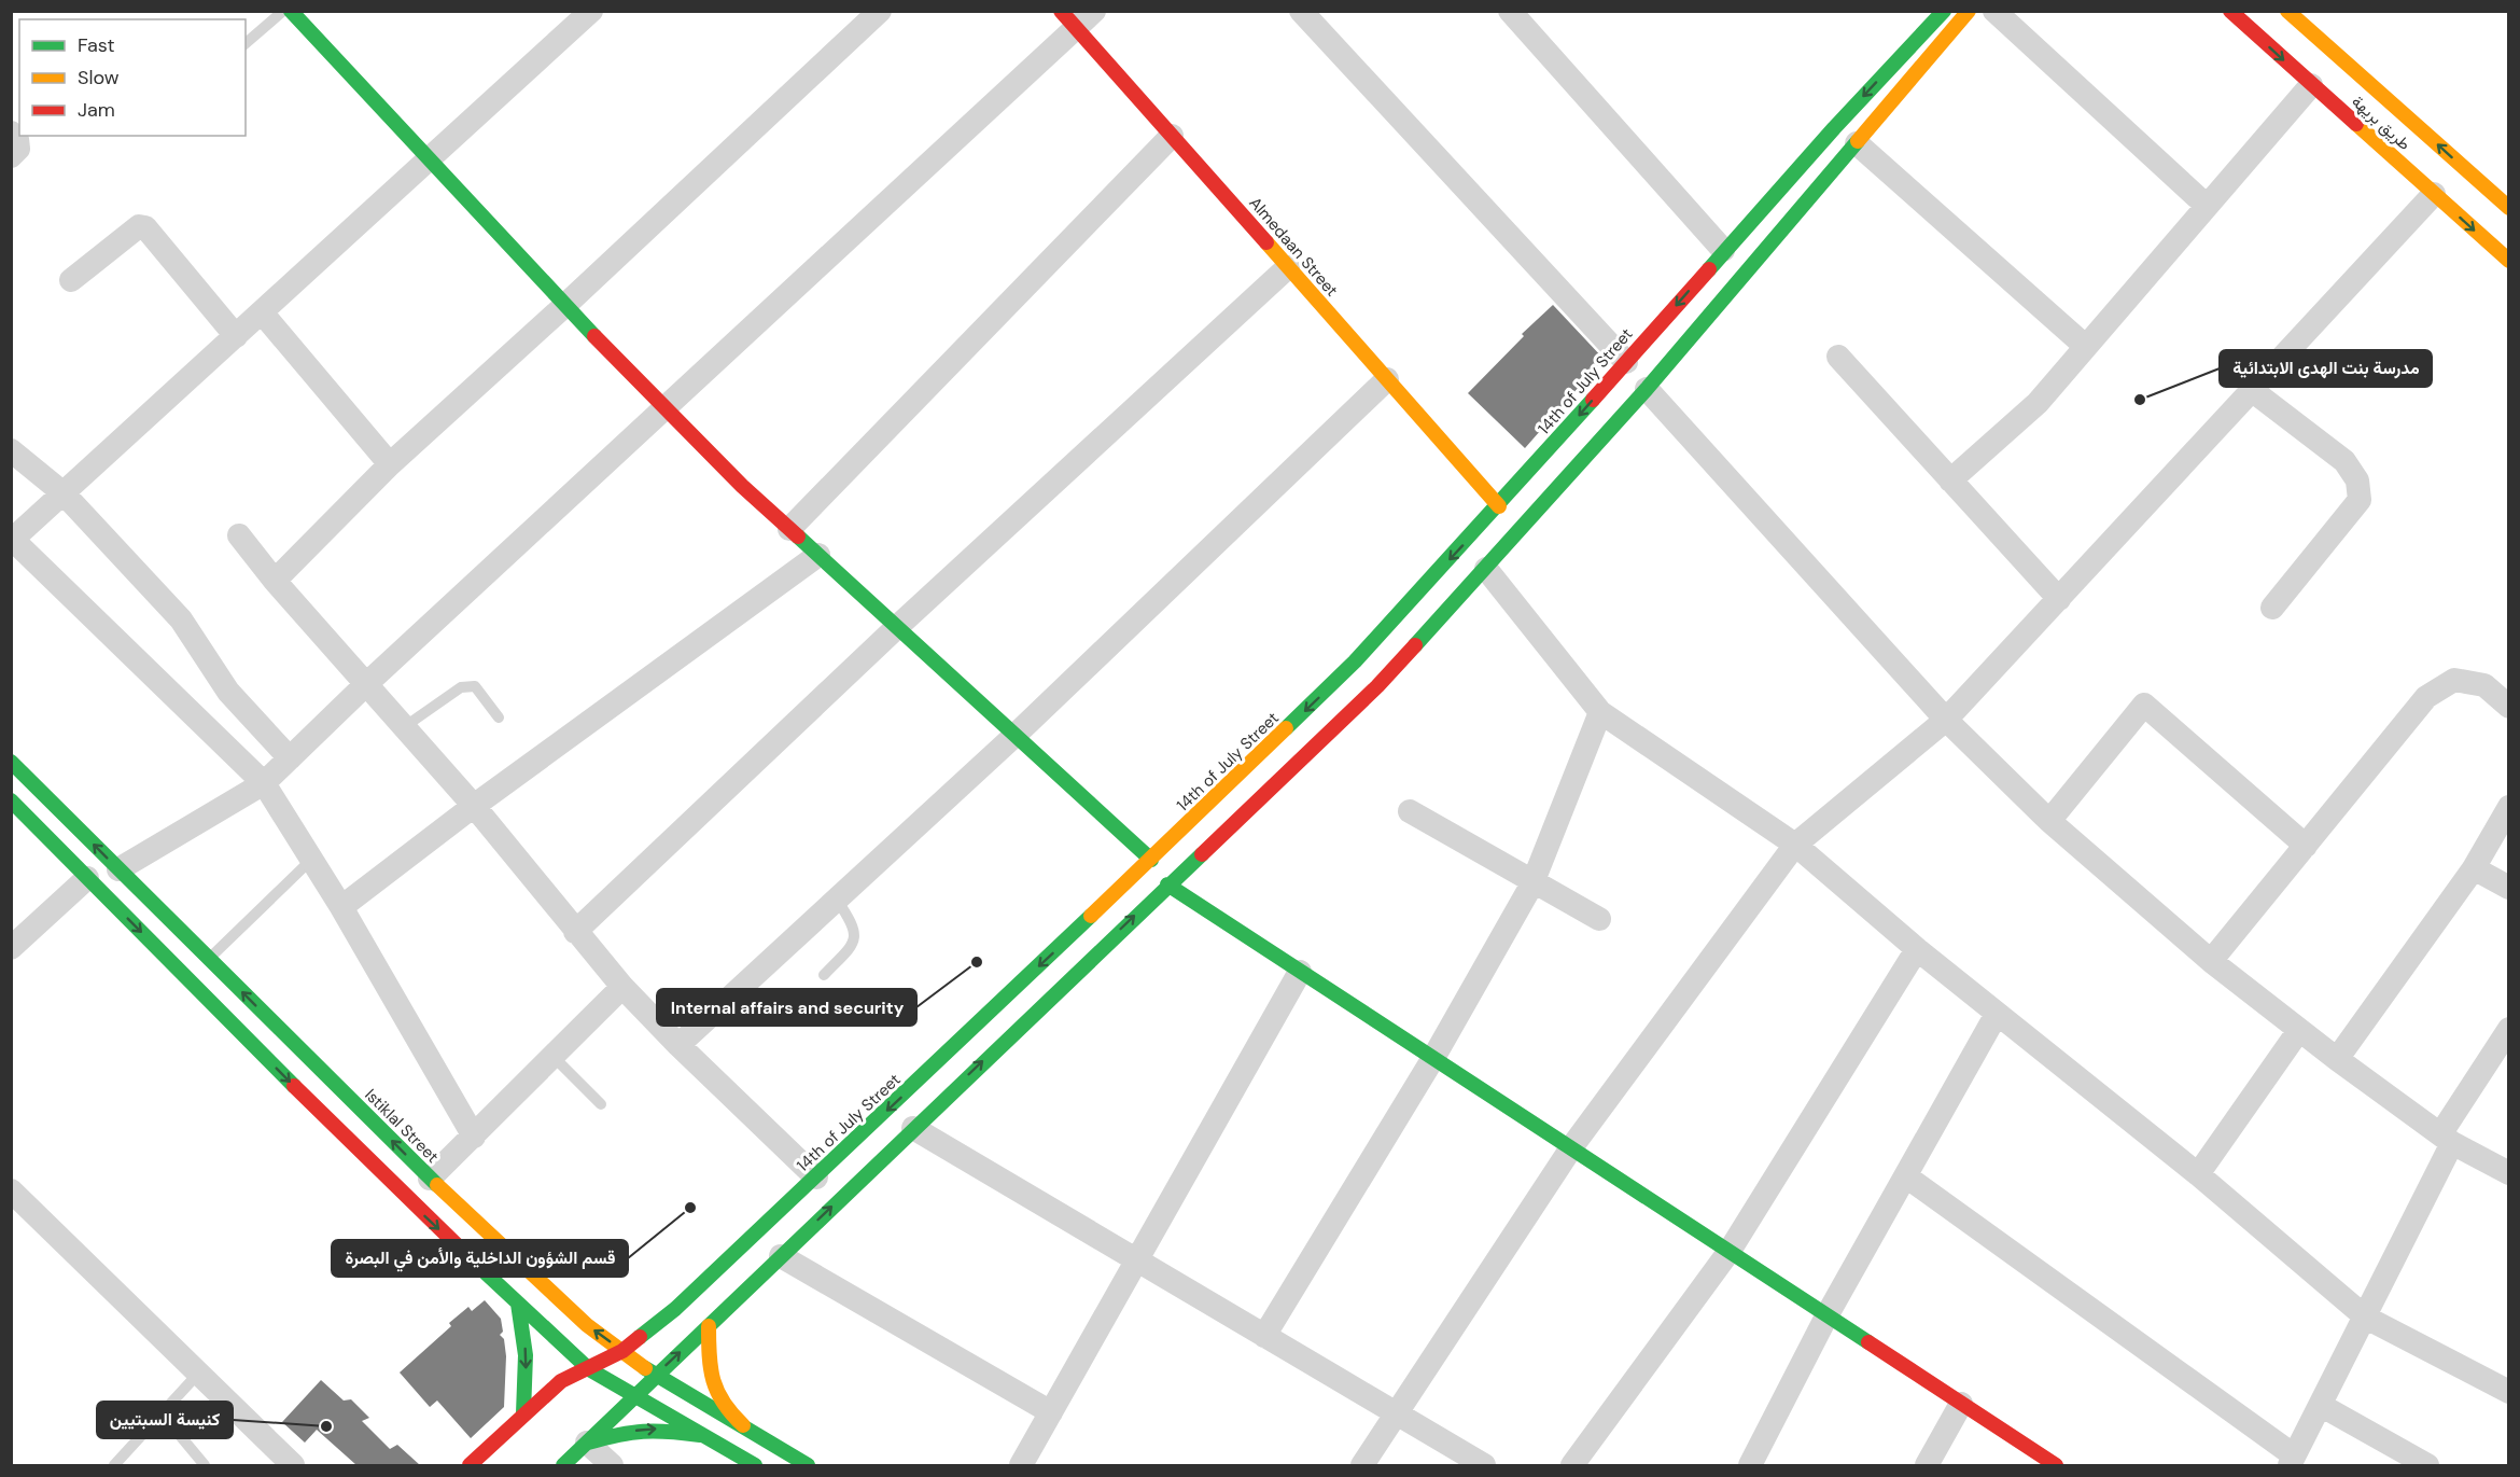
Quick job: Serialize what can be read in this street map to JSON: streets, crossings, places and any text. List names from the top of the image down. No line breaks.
{"streets":{"main road":["طريق بريهة","Almedaan Street","14th of July Street","Istiklal Street"]},"crossings":[["Almedaan Street","14th of July Street"],["14th of July Street","Istiklal Street"]],"places":["مدرسة بنت الهدى اﻻبتدائية","Internal affairs and security","قسم الشؤون الداخلية والأمن في البصرة","كنيسة السبتيين"],"legend":["Fast","Slow","Jam"]}
